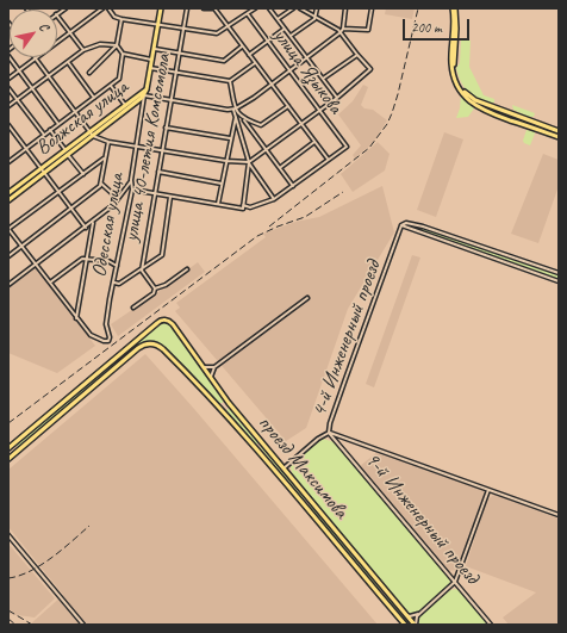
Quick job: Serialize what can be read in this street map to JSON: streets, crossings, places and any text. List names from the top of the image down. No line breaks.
{"streets":{"main road":["Волжская улица","проезд Максимова"],"street":["улица Языкова","улица 40-летия Комсомола","Одесская улица","4-й Инженерный проезд","9-й Инженерный проезд"]},"crossings":[["Волжская улица","Одесская улица"],["4-й Инженерный проезд","проезд Максимова"],["4-й Инженерный проезд","9-й Инженерный проезд"]],"scale_bar":"200 m","north":"top right"}
